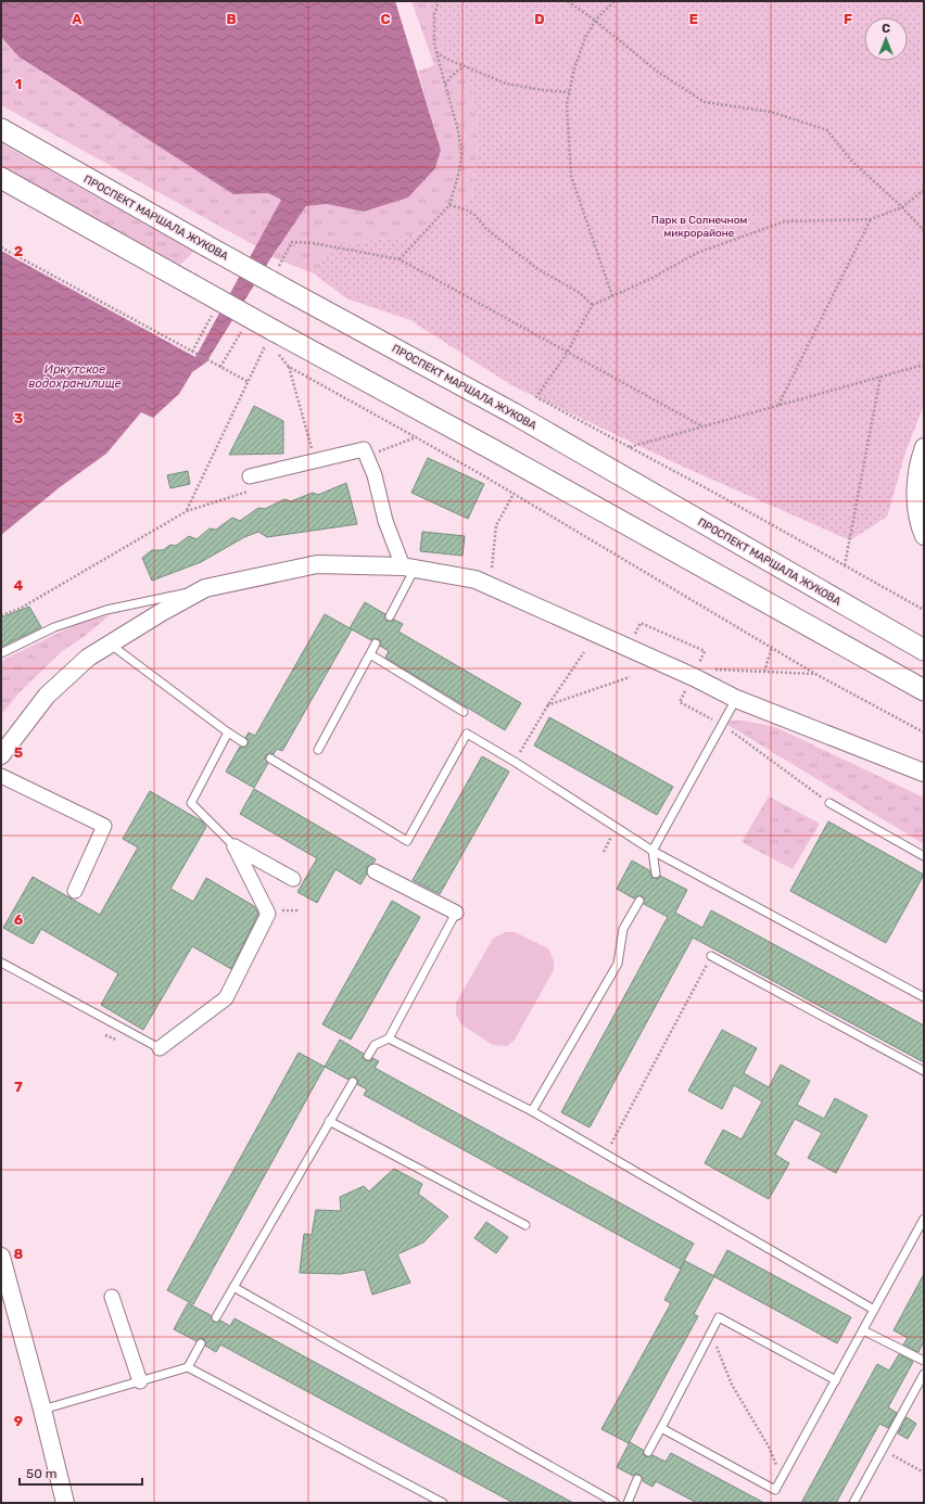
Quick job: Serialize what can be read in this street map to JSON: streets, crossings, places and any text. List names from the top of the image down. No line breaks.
{"streets":{"main road":["ПРОСПЕКТ МАРШАЛА ЖУКОВА"]},"water":["Иркутское водохранилище"],"parks":["Парк в Солнечном микрорайоне"],"scale_bar":"50 m","north":"top","grid":{"columns":["A","B","C","D","E","F"],"rows":["1","2","3","4","5","6","7","8","9"]}}
